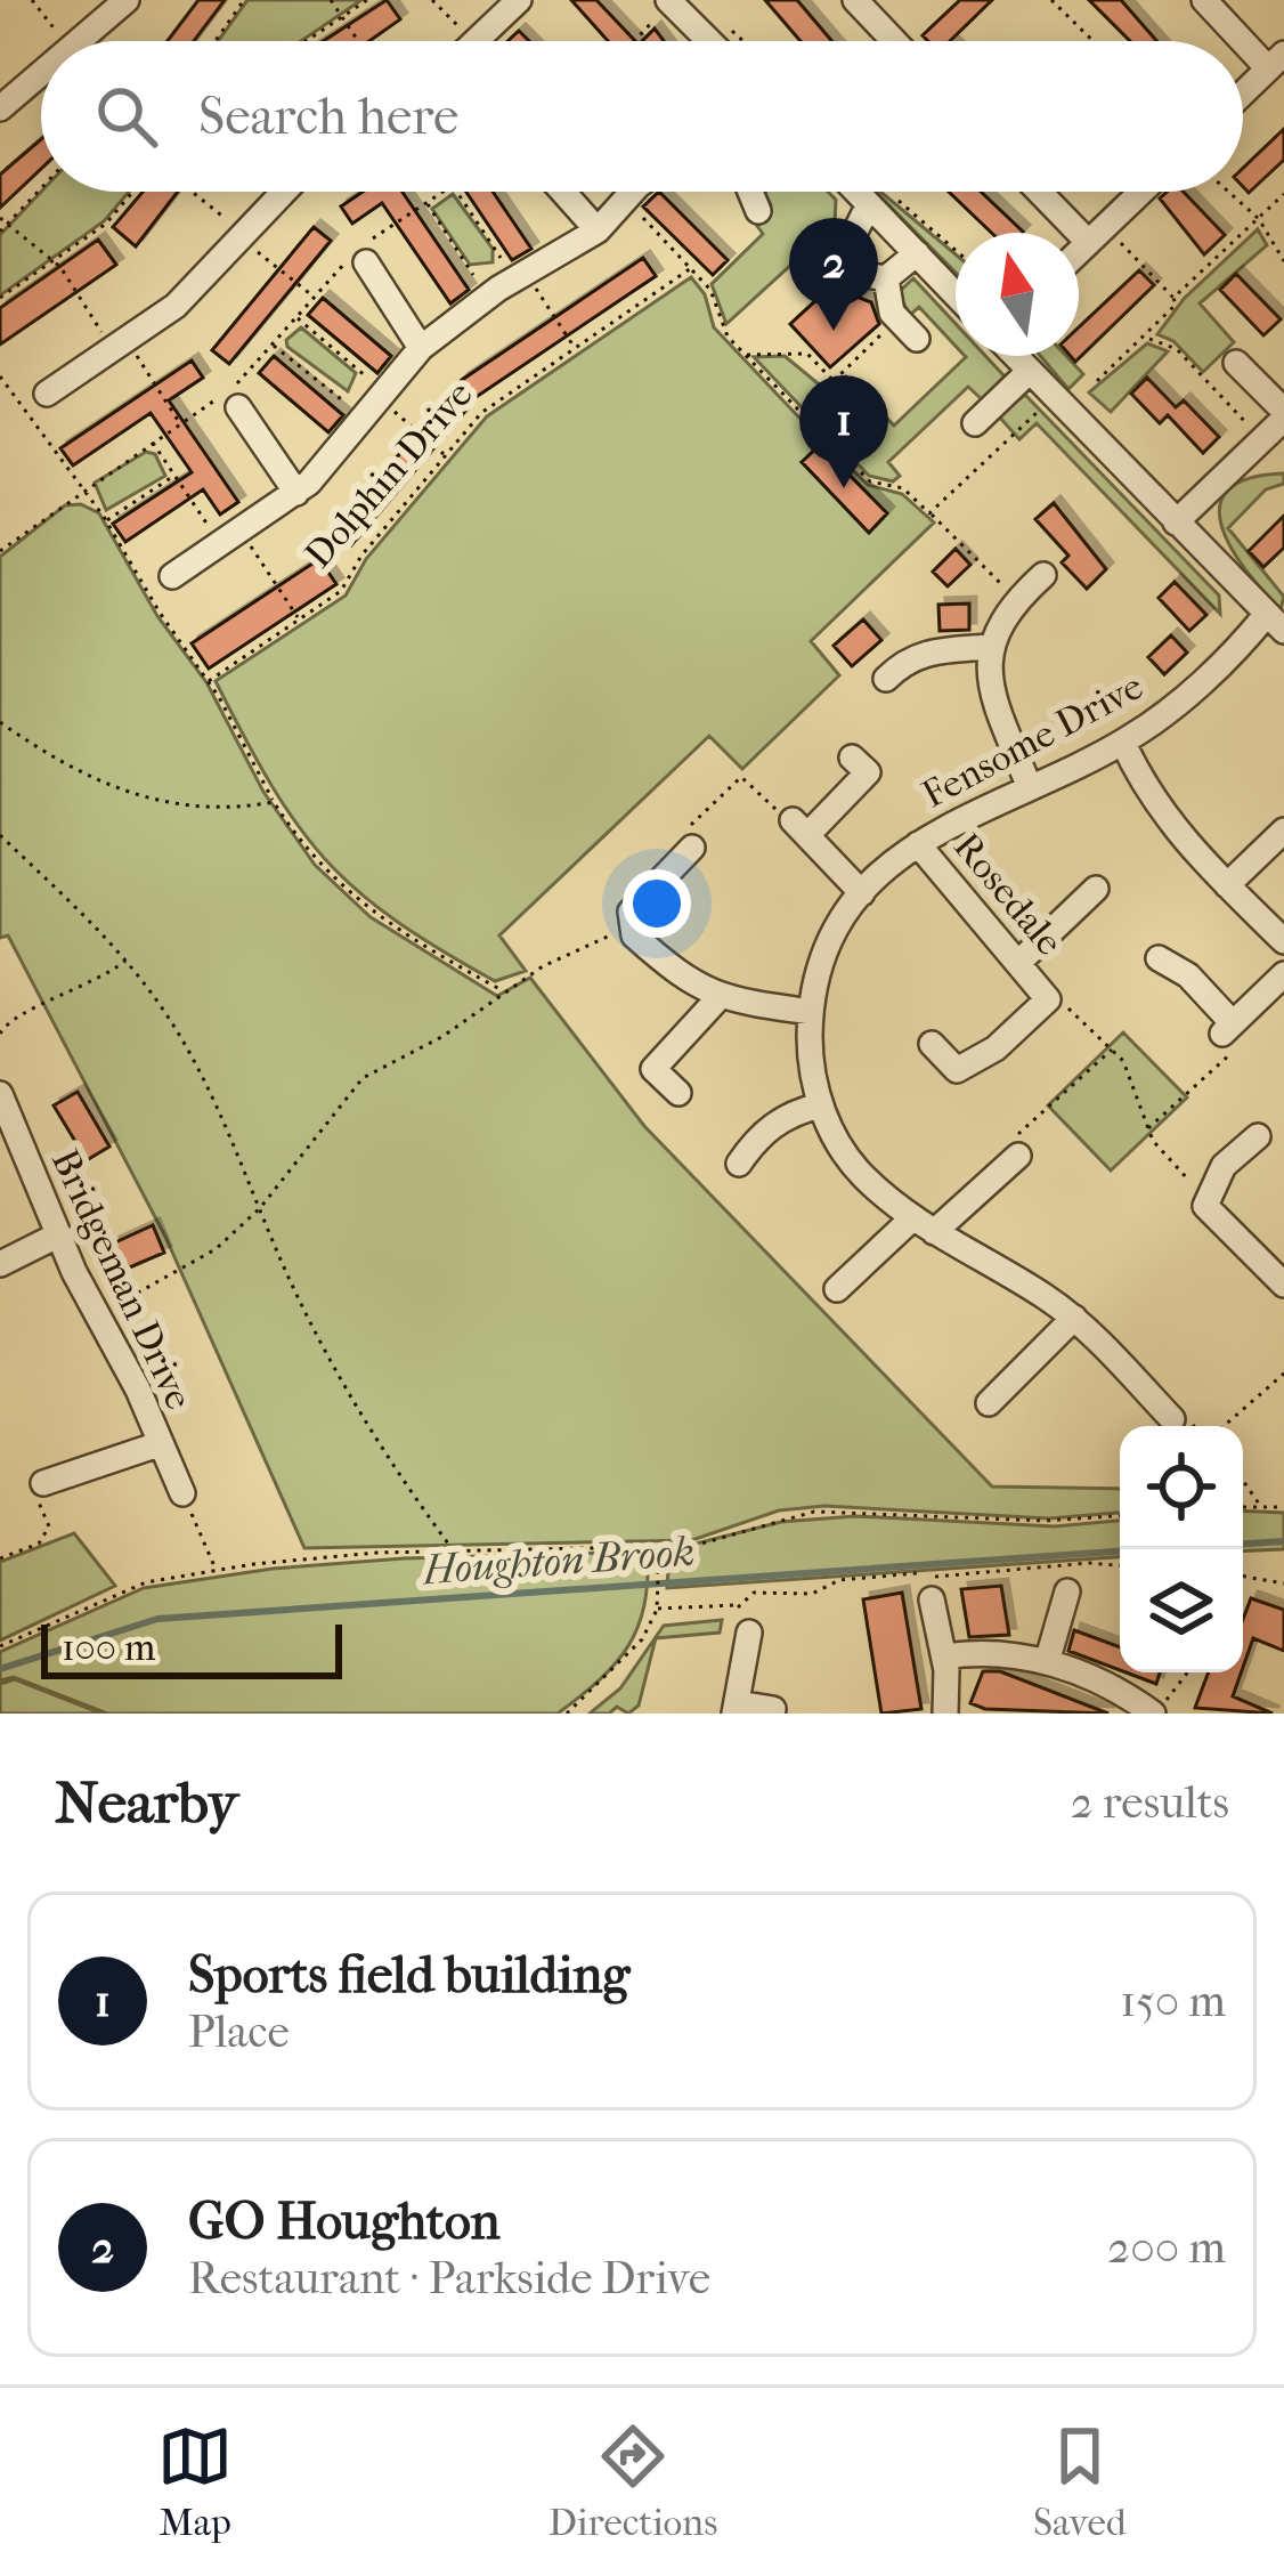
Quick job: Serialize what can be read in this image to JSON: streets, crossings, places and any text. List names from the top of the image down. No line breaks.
{"streets":{"street":["Dolphin Drive","Fensome Drive","Rosedale","Bridgeman Drive"]},"crossings":[["Fensome Drive","Rosedale"]],"water":["Houghton Brook"],"scale_bar":"100 m","north":"top","page":{"search":"Search here","pins":["2","1"],"scale":"100 m","heading":["Nearby","2 results"],"list":[{"mark":"1","name":"Sports field building","note":"Place","value":"150 m"},{"mark":"2","name":"GO Houghton","note":"Restaurant · Parkside Drive","value":"200 m"}],"nav":["Map","Directions","Saved"]}}
